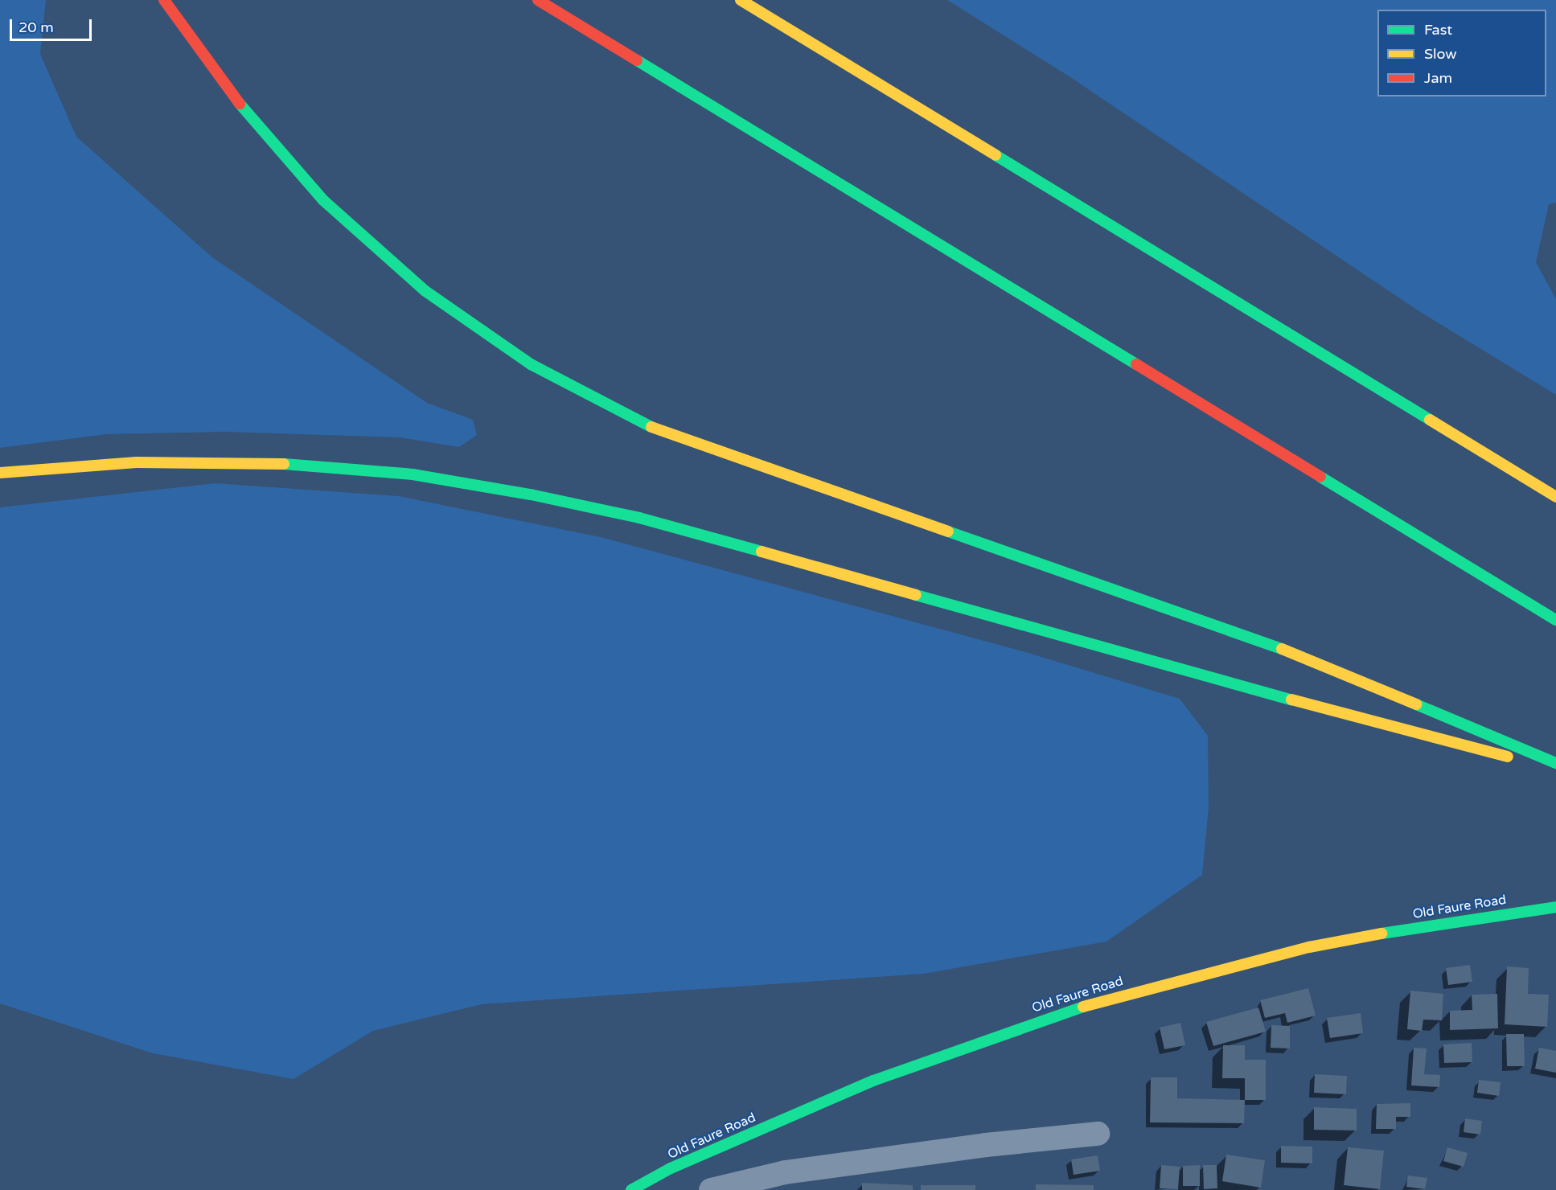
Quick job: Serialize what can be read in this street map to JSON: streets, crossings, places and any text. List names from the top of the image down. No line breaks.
{"streets":{"main road":["Old Faure Road"]},"legend":["Fast","Slow","Jam"],"scale_bar":"20 m"}
